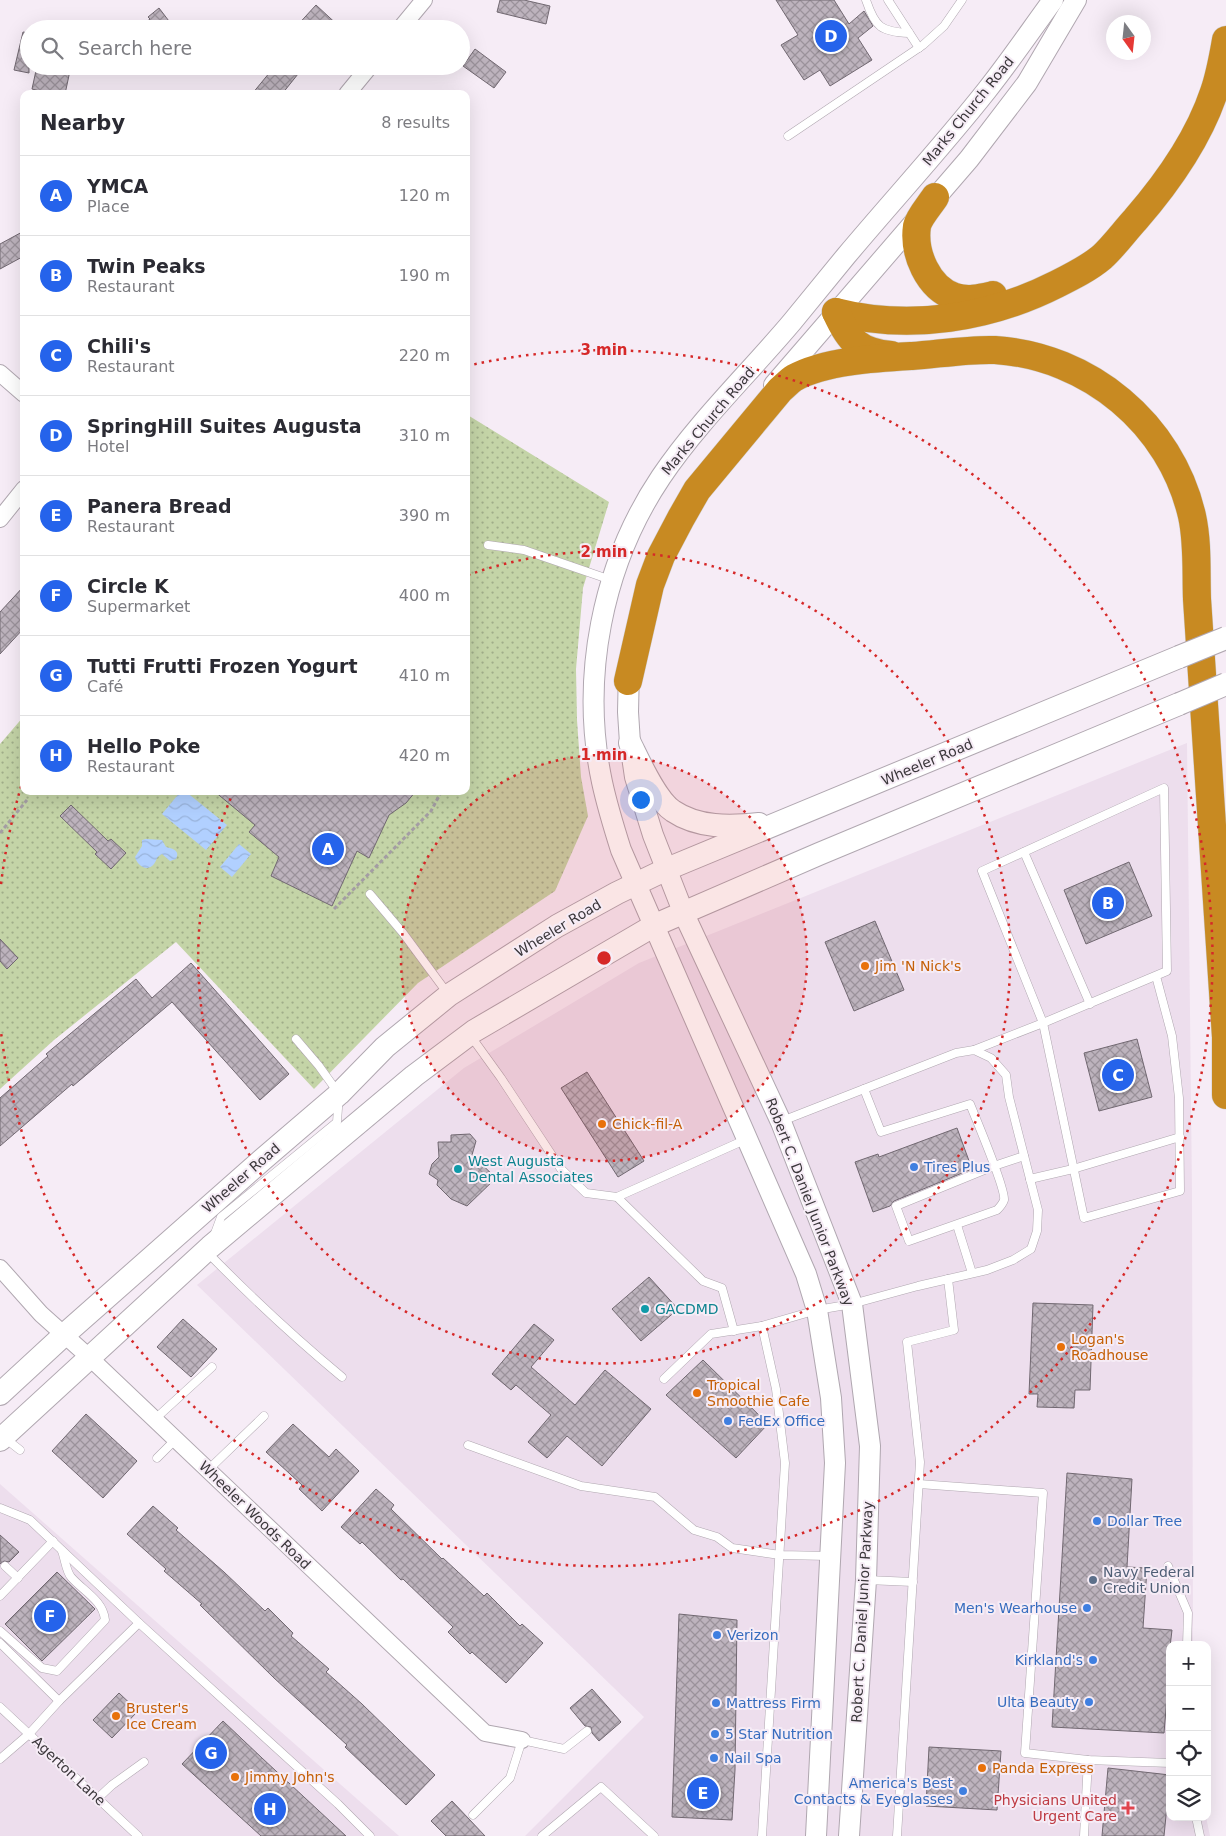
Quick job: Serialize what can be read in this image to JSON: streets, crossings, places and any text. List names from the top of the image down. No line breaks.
{"streets":{"main road":["Wheeler Road"],"street":["Marks Church Road","Robert C. Daniel Junior Parkway","Wheeler Woods Road"],"lane":["Agerton Lane"]},"crossings":[["Marks Church Road","Wheeler Road"],["Marks Church Road","Robert C. Daniel Junior Parkway"],["Wheeler Road","Wheeler Woods Road"]],"places":{"other":["Jim 'N Nick's","Chick-fil-A","Tires Plus","West Augusta Dental Associates","GACDMD","Logan's Roadhouse","Tropical Smoothie Cafe","FedEx Office","Dollar Tree","Navy Federal Credit Union","Men's Wearhouse","Verizon","Kirkland's","Ulta Beauty","Mattress Firm","Bruster's Ice Cream","5 Star Nutrition","Nail Spa","Panda Express","Jimmy John's","America's Best Contacts & Eyeglasses"],"health":["Physicians United Urgent Care"]},"north":"bottom","page":{"pins":["D","A","B","C","F","G","E","H"],"search":"Search here","heading":["Nearby","8 results"],"list":[{"mark":"A","name":"YMCA","note":"Place","value":"120 m"},{"mark":"B","name":"Twin Peaks","note":"Restaurant","value":"190 m"},{"mark":"C","name":"Chili's","note":"Restaurant","value":"220 m"},{"mark":"D","name":"SpringHill Suites Augusta","note":"Hotel","value":"310 m"},{"mark":"E","name":"Panera Bread","note":"Restaurant","value":"390 m"},{"mark":"F","name":"Circle K","note":"Supermarket","value":"400 m"},{"mark":"G","name":"Tutti Frutti Frozen Yogurt","note":"Café","value":"410 m"},{"mark":"H","name":"Hello Poke","note":"Restaurant","value":"420 m"}],"map_buttons":["+","−"]},"rings":["3 min","2 min","1 min"]}
